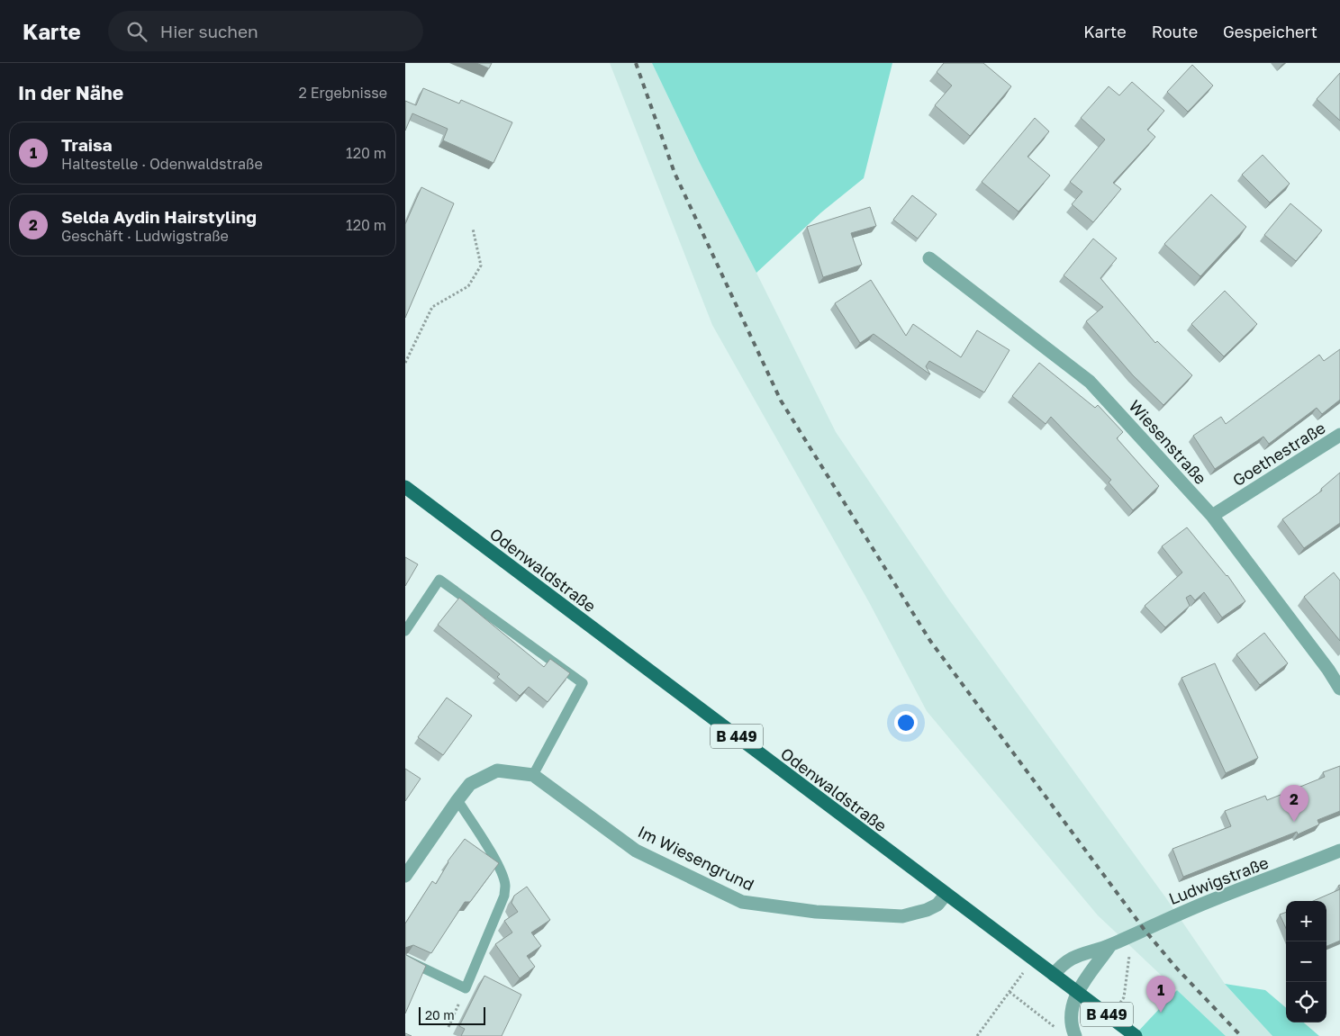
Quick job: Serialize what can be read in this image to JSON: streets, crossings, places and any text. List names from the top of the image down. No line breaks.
{"streets":{"main road":["Odenwaldstraße","B 449"],"street":["Wiesenstraße","Goethestraße","Im Wiesengrund","Ludwigstraße"]},"crossings":[["Wiesenstraße","Goethestraße"],["Odenwaldstraße","Im Wiesengrund"],["Odenwaldstraße","Ludwigstraße"]],"scale_bar":"20 m","page":{"header":"Karte","search":"Hier suchen","nav":["Karte","Route","Gespeichert"],"heading":["In der Nähe","2 Ergebnisse"],"list":[{"mark":"1","name":"Traisa","note":"Haltestelle · Odenwaldstraße","value":"120 m"},{"mark":"2","name":"Selda Aydin Hairstyling","note":"Geschäft · Ludwigstraße","value":"120 m"}],"pins":["2","1"],"map_buttons":["+","−"],"scale":"20 m"}}
